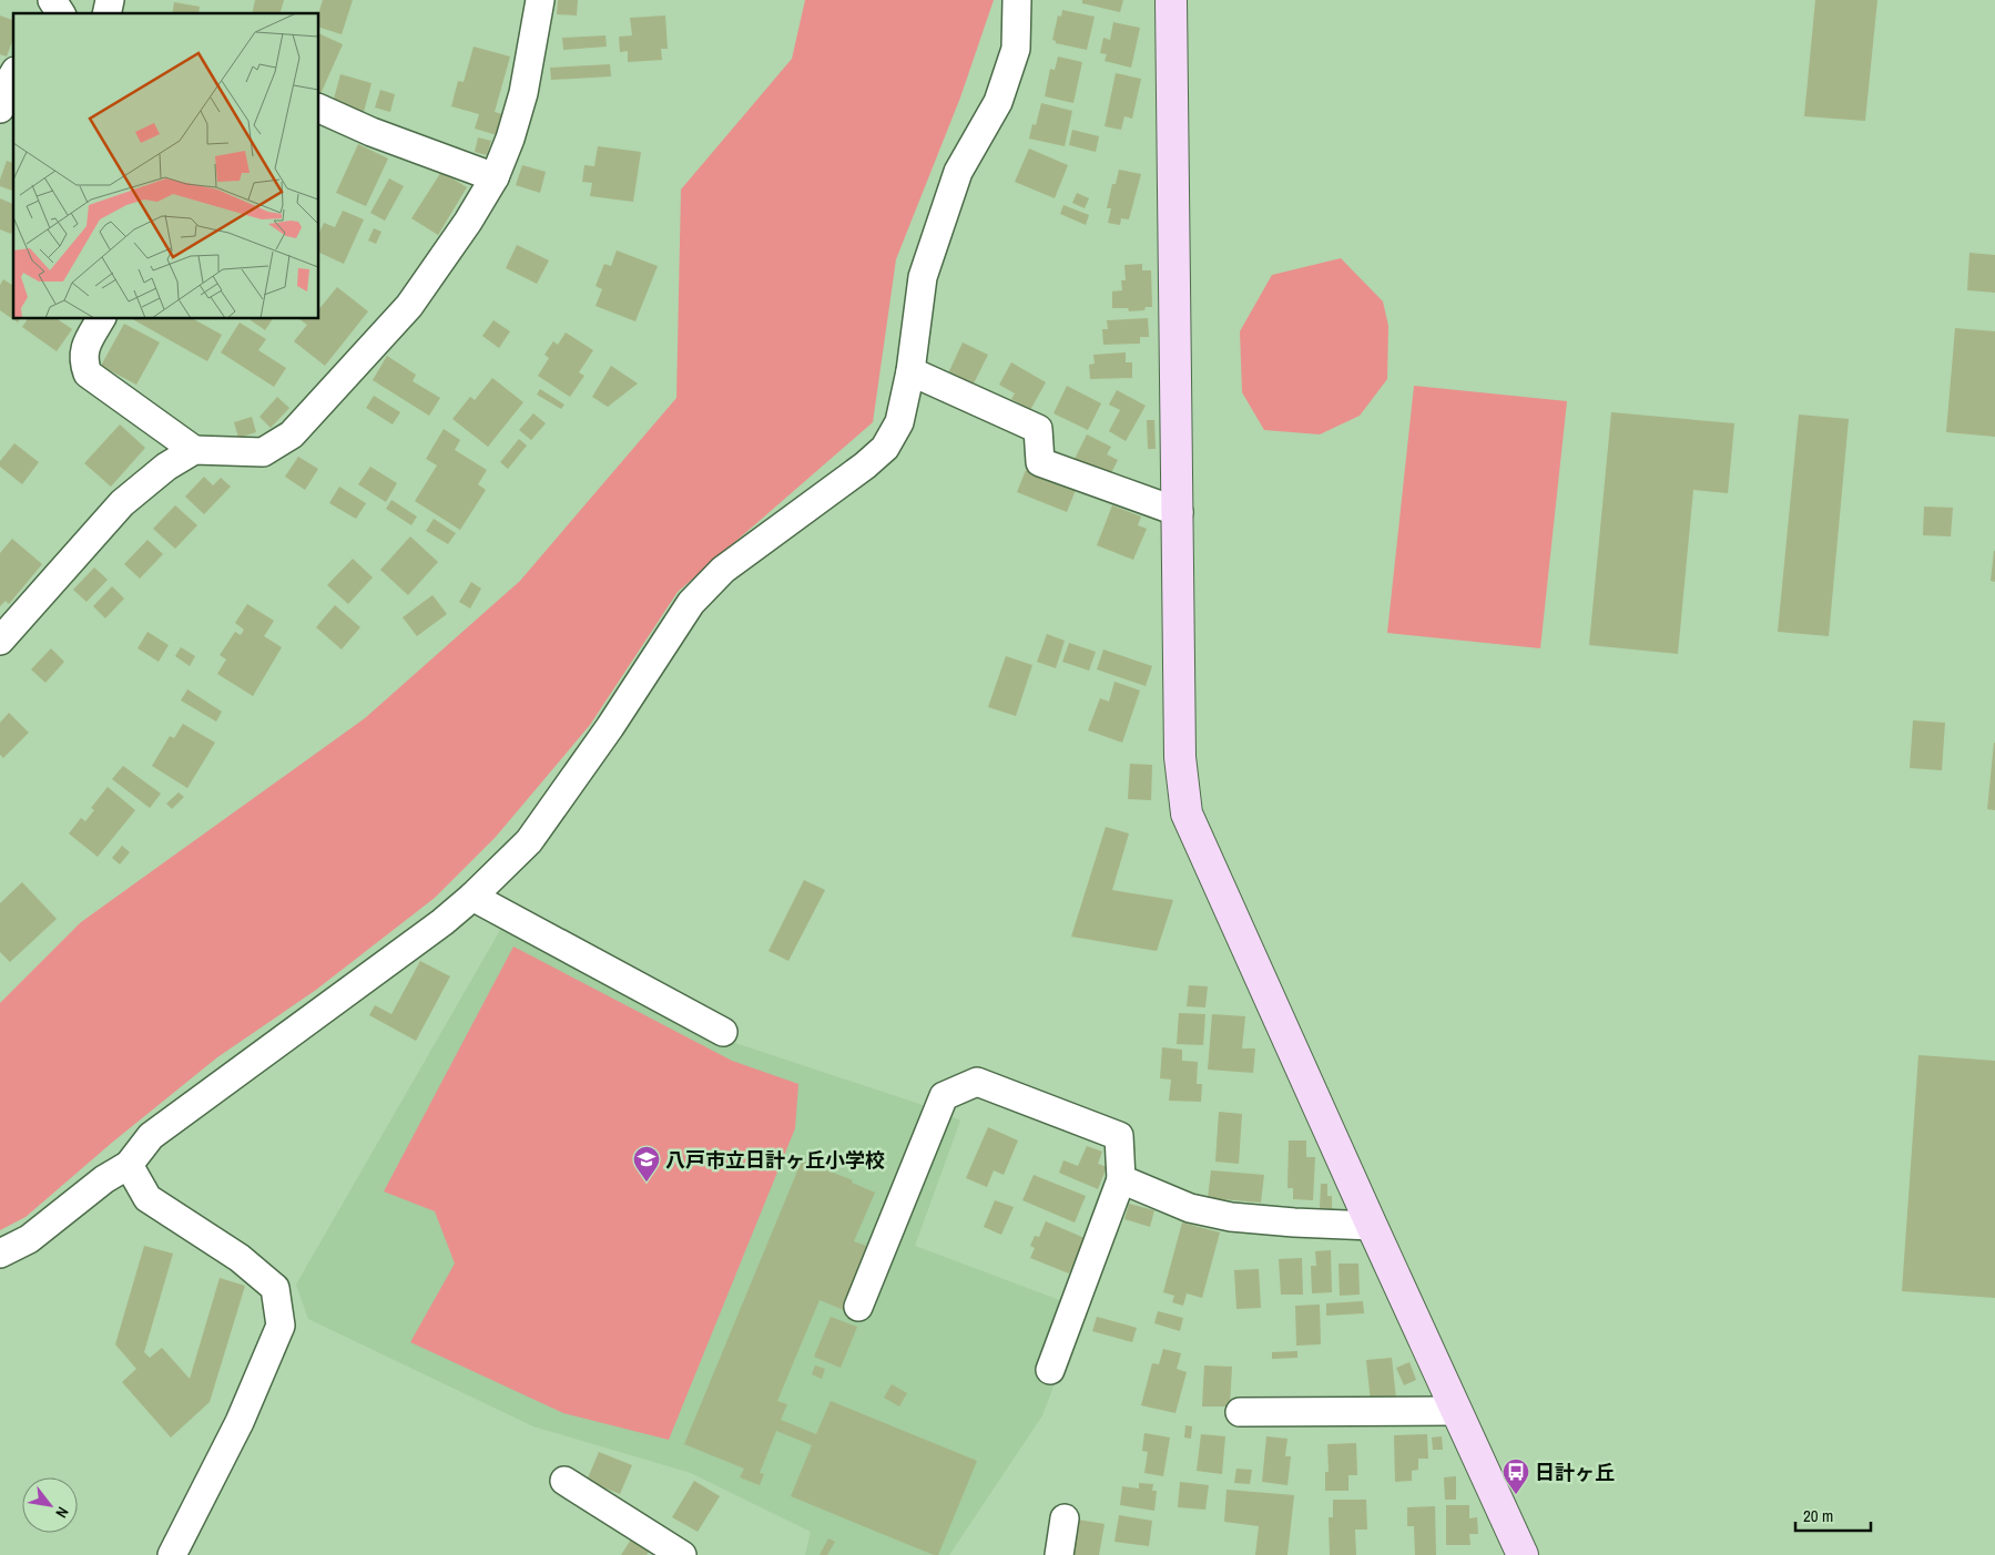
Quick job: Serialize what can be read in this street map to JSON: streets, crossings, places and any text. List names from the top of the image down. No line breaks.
{"places":{"school or university":["八戸市立日計ヶ丘小学校"],"bus stop":["日計ヶ丘"]},"scale_bar":"20 m","north":"bottom right"}
